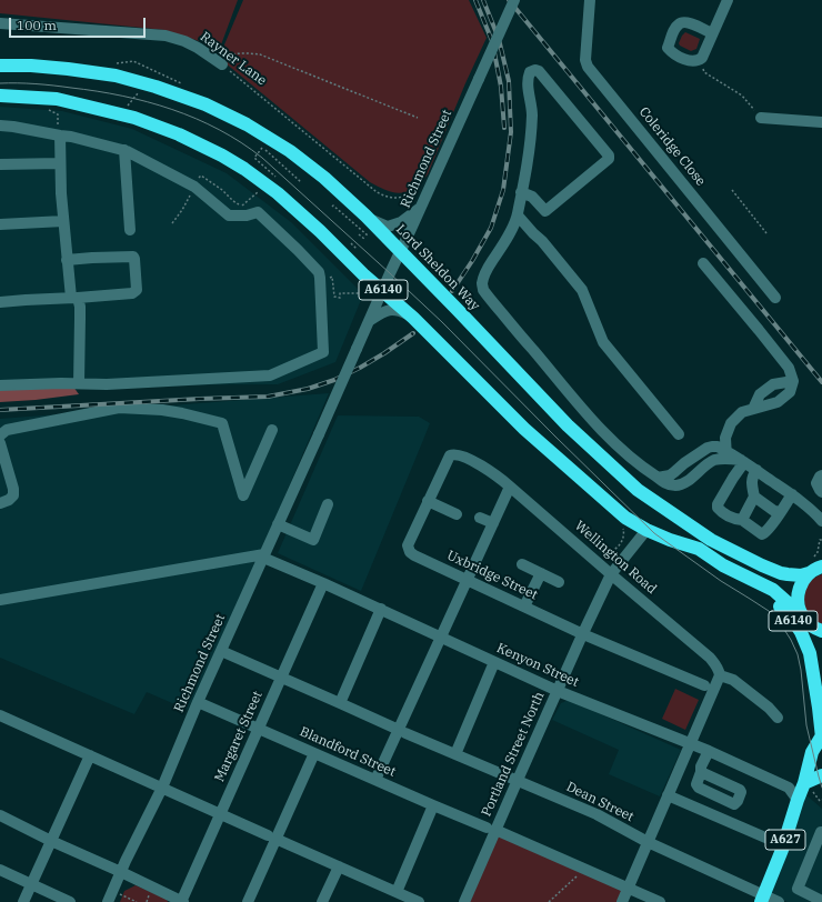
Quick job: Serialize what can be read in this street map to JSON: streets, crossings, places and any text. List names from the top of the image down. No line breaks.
{"streets":{"highway":["Lord Sheldon Way","A6140","A627"],"street":["Rayner Lane","Coleridge Close","Richmond Street","Wellington Road","Uxbridge Street","Kenyon Street","Margaret Street","Blandford Street","Portland Street North","Dean Street"]},"crossings":[["Richmond Street","Lord Sheldon Way"],["Richmond Street","A6140"],["Richmond Street","Kenyon Street"],["Richmond Street","Blandford Street"],["Richmond Street","Dean Street"],["A6140","Portland Street North"],["Wellington Road","Uxbridge Street"],["Wellington Road","Portland Street North"],["Uxbridge Street","Portland Street North"],["Kenyon Street","Margaret Street"],["Kenyon Street","Portland Street North"],["Kenyon Street","A627"],["Margaret Street","Blandford Street"],["Margaret Street","Dean Street"],["Blandford Street","Portland Street North"],["Portland Street North","Dean Street"],["Dean Street","A627"]],"scale_bar":"100 m"}
